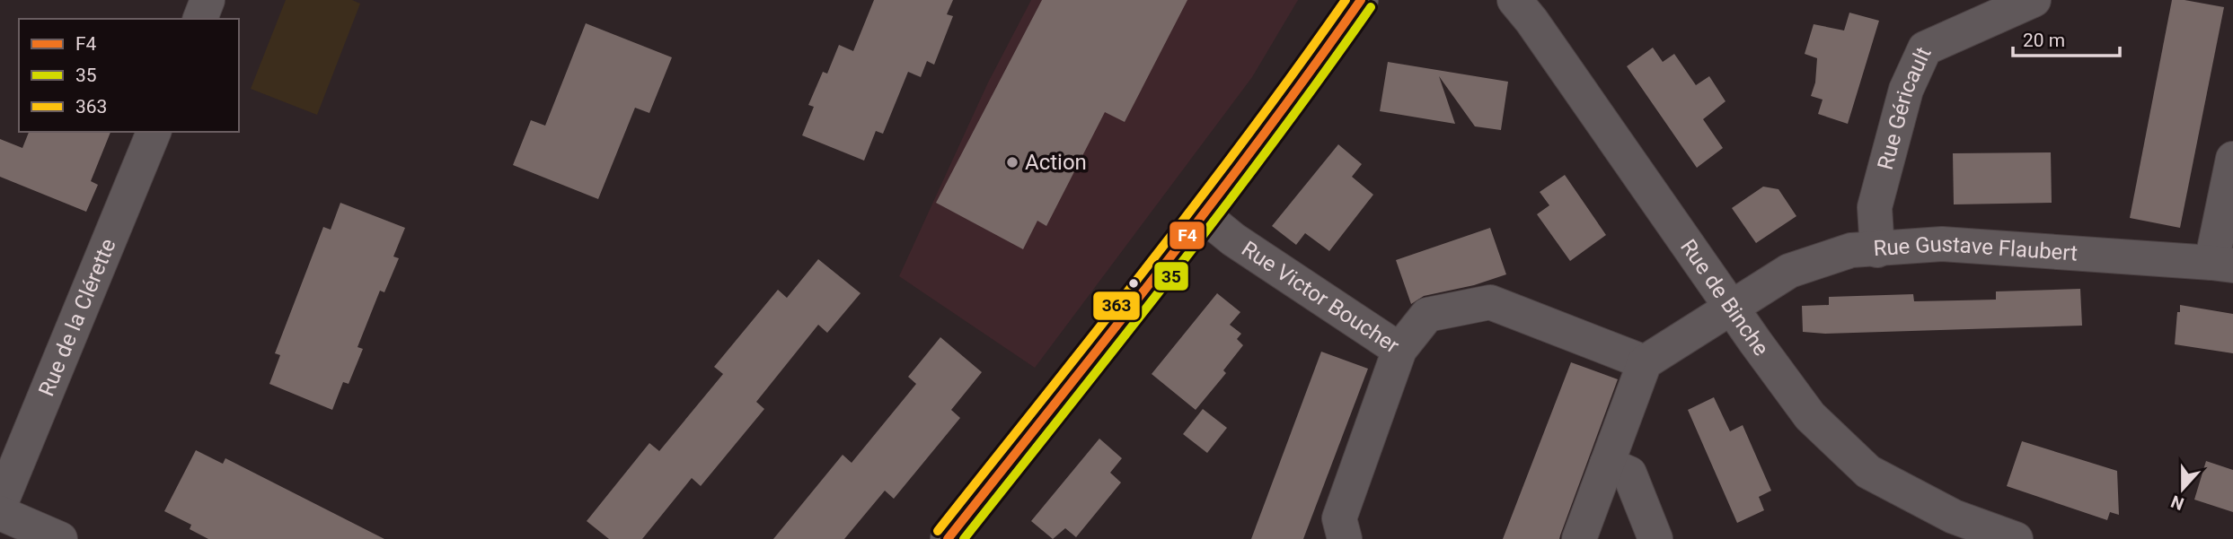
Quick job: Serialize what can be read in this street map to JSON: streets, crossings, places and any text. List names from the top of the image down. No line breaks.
{"streets":{"street":["Rue Géricault","Rue Gustave Flaubert","Rue Victor Boucher","Rue de Binche","Rue de la Clérette"]},"crossings":[["Rue Géricault","Rue Gustave Flaubert"],["Rue Gustave Flaubert","Rue Victor Boucher"],["Rue Gustave Flaubert","Rue de Binche"]],"places":["Action"],"lines":["transit line F4","transit line 363","transit line 35"],"legend":["F4","35","363"],"scale_bar":"20 m","north":"bottom"}
